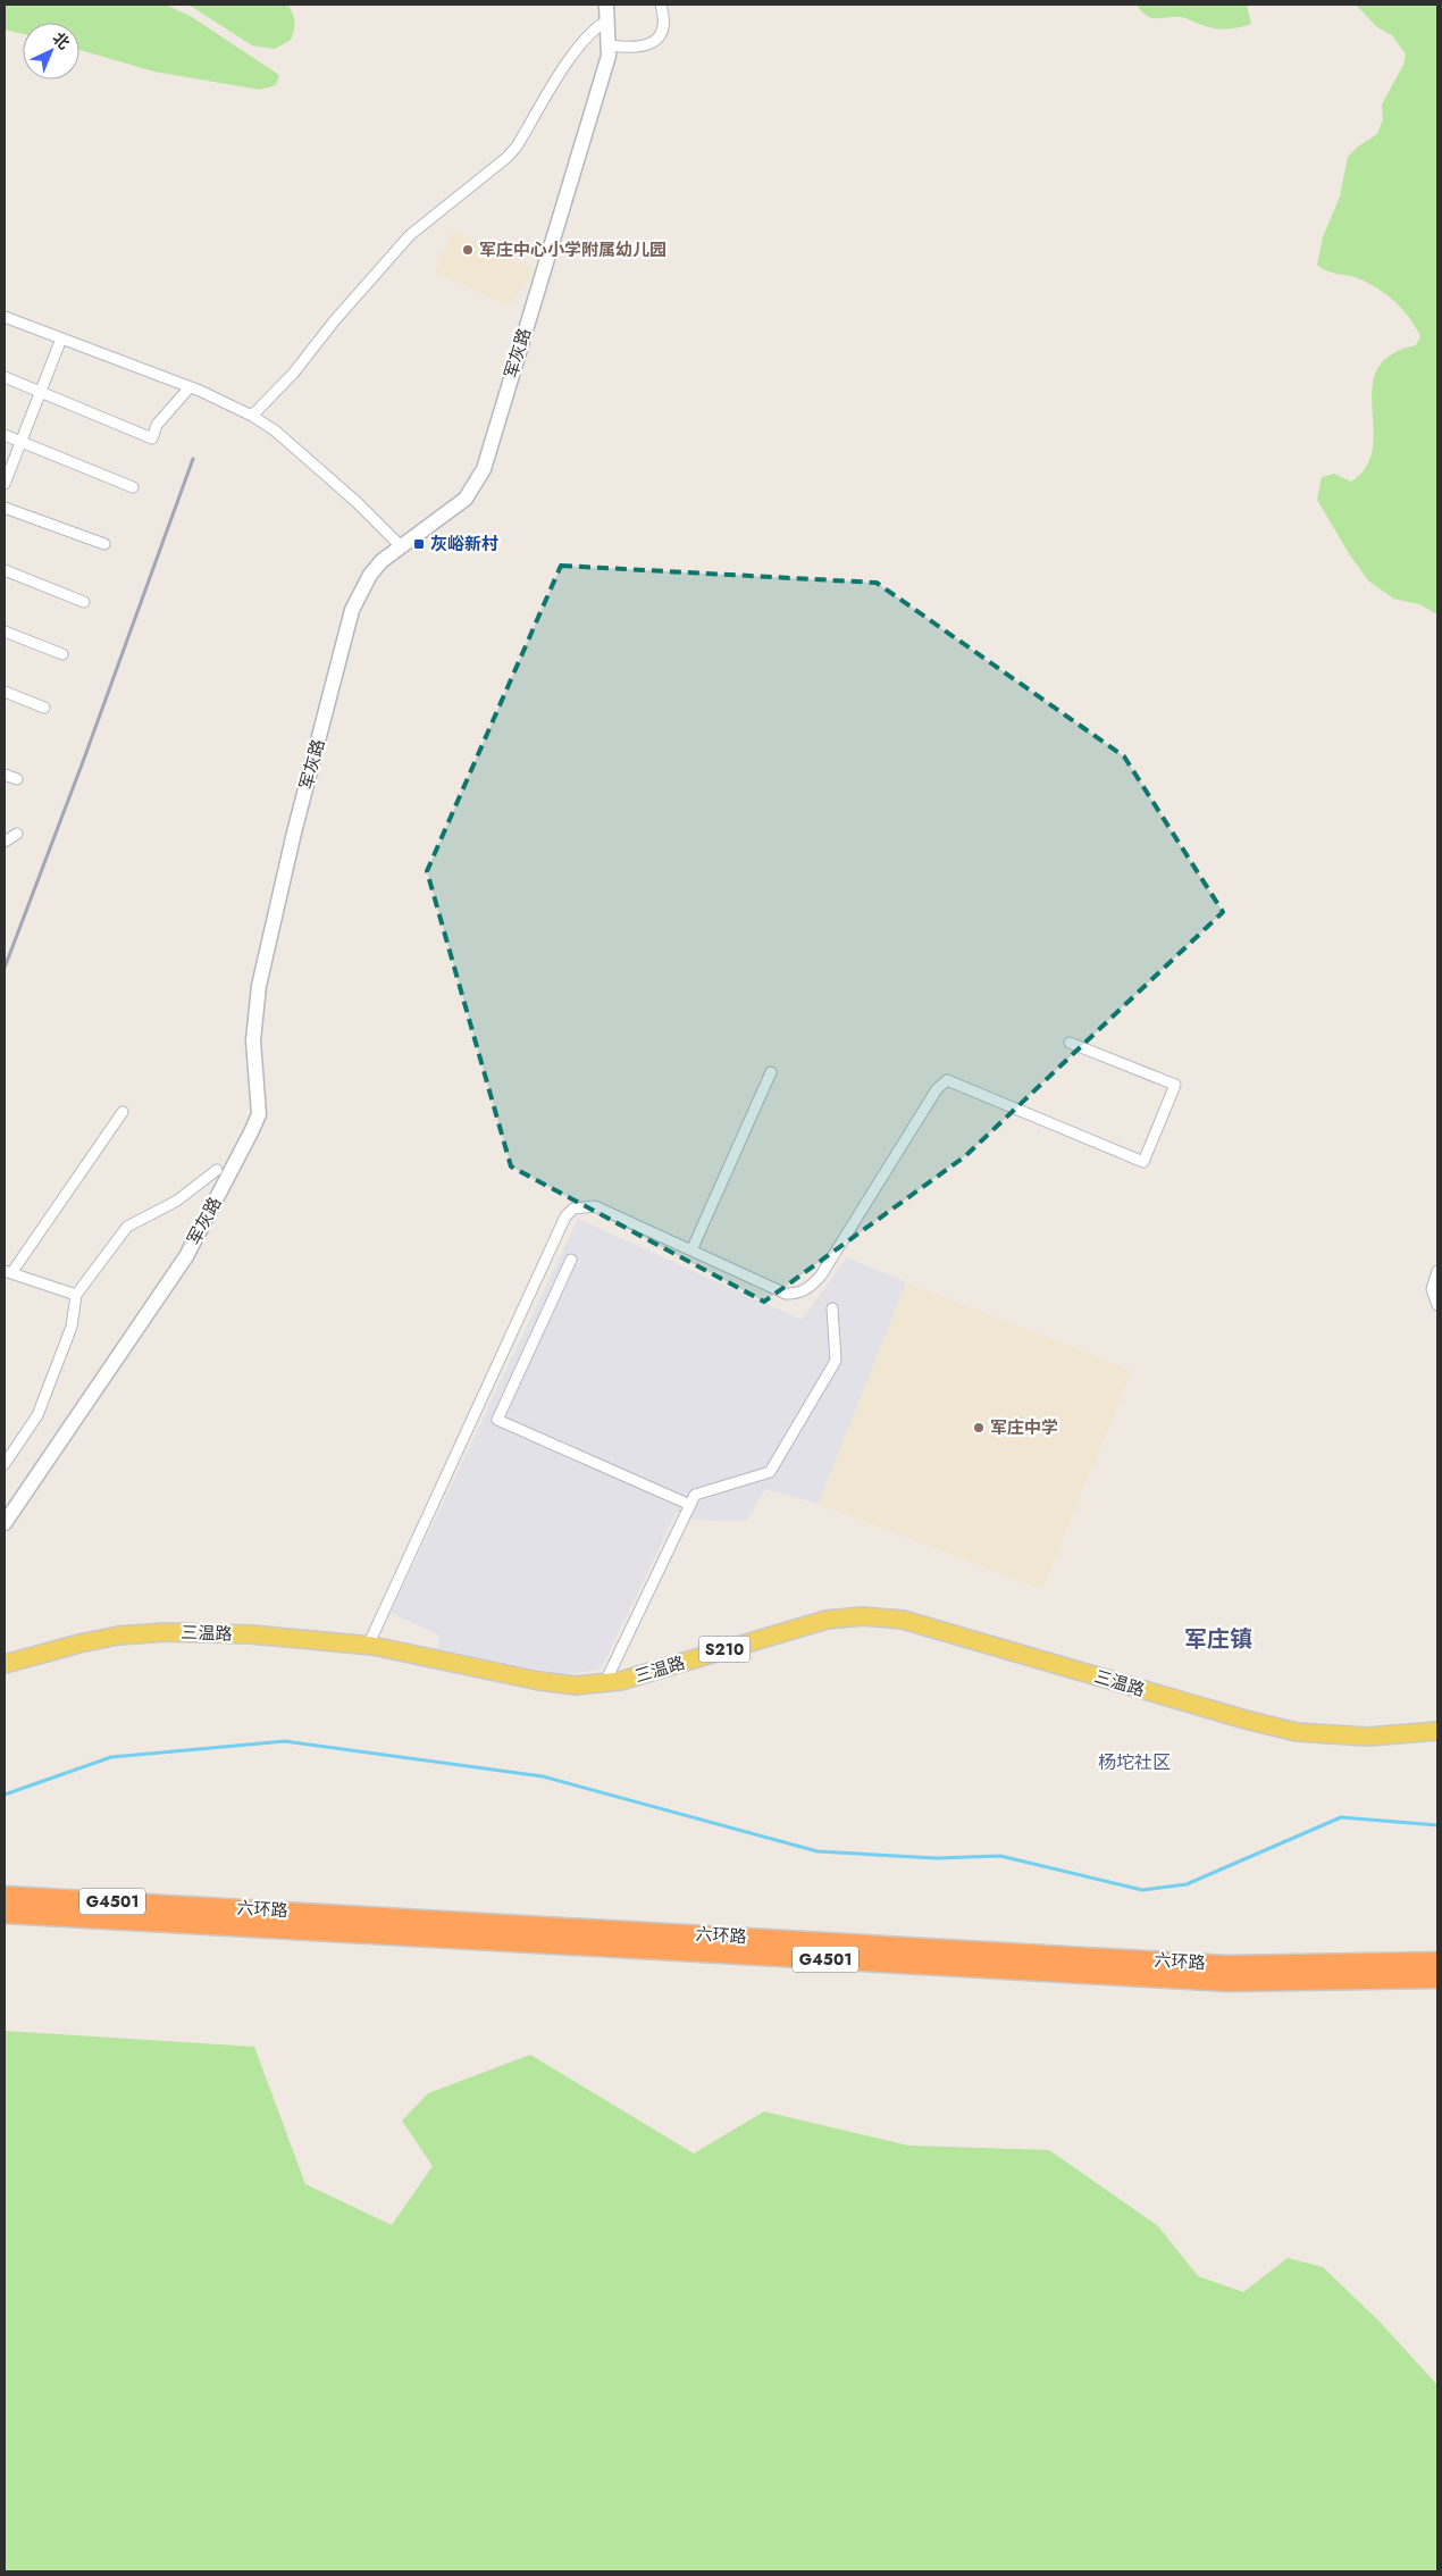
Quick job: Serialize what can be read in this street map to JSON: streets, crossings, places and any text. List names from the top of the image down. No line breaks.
{"streets":{"highway":["G4501","六环路"],"main road":["三温路","S210"],"street":["军灰路"]},"districts":["军庄镇","杨坨社区"],"places":{"other":["军庄中心小学附属幼儿园","军庄中学"],"transit":["灰峪新村"]},"north":"top right"}
